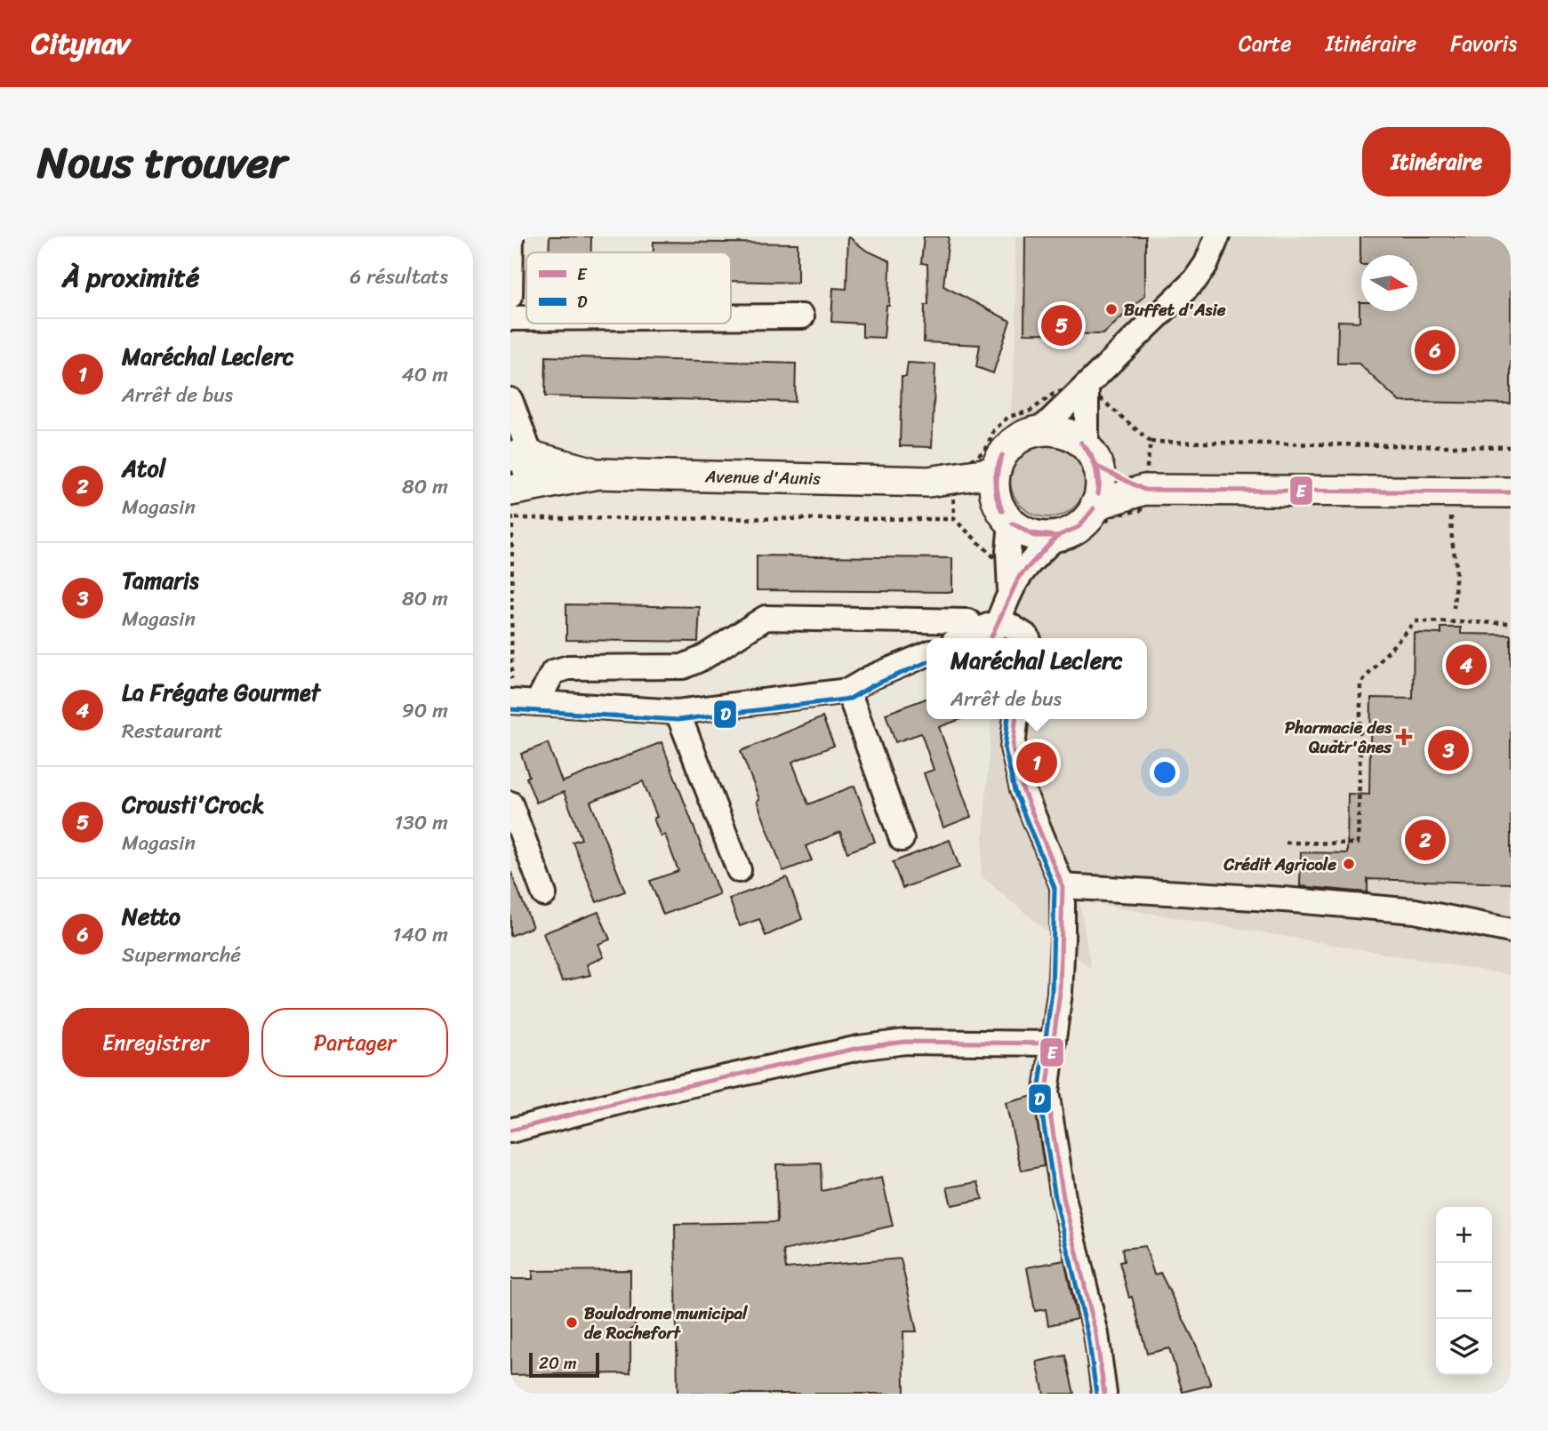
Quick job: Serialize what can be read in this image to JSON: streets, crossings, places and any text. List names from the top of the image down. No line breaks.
{"streets":{"main road":["Avenue d'Aunis"]},"places":{"other":["Buffet d'Asie","Crédit Agricole","Boulodrome municipal de Rochefort"],"health":["Pharmacie des Quatr'ânes"]},"lines":["transit line E","transit line D"],"legend":["E","D"],"scale_bar":"20 m","north":"right","page":{"header":"Citynav","nav":["Carte","Itinéraire","Favoris"],"title":"Nous trouver","buttons":["Itinéraire",["Enregistrer","Partager"]],"heading":["À proximité","6 résultats"],"pins":["5","6","4","3","1","2"],"list":[{"mark":"1","name":"Maréchal Leclerc","note":"Arrêt de bus","value":"40 m"},{"mark":"2","name":"Atol","note":"Magasin","value":"80 m"},{"mark":"3","name":"Tamaris","note":"Magasin","value":"80 m"},{"mark":"4","name":"La Frégate Gourmet","note":"Restaurant","value":"90 m"},{"mark":"5","name":"Crousti'Crock","note":"Magasin","value":"130 m"},{"mark":"6","name":"Netto","note":"Supermarché","value":"140 m"}],"popup":["Maréchal Leclerc","Arrêt de bus"],"map_buttons":["+","−"],"scale":"20 m"}}
